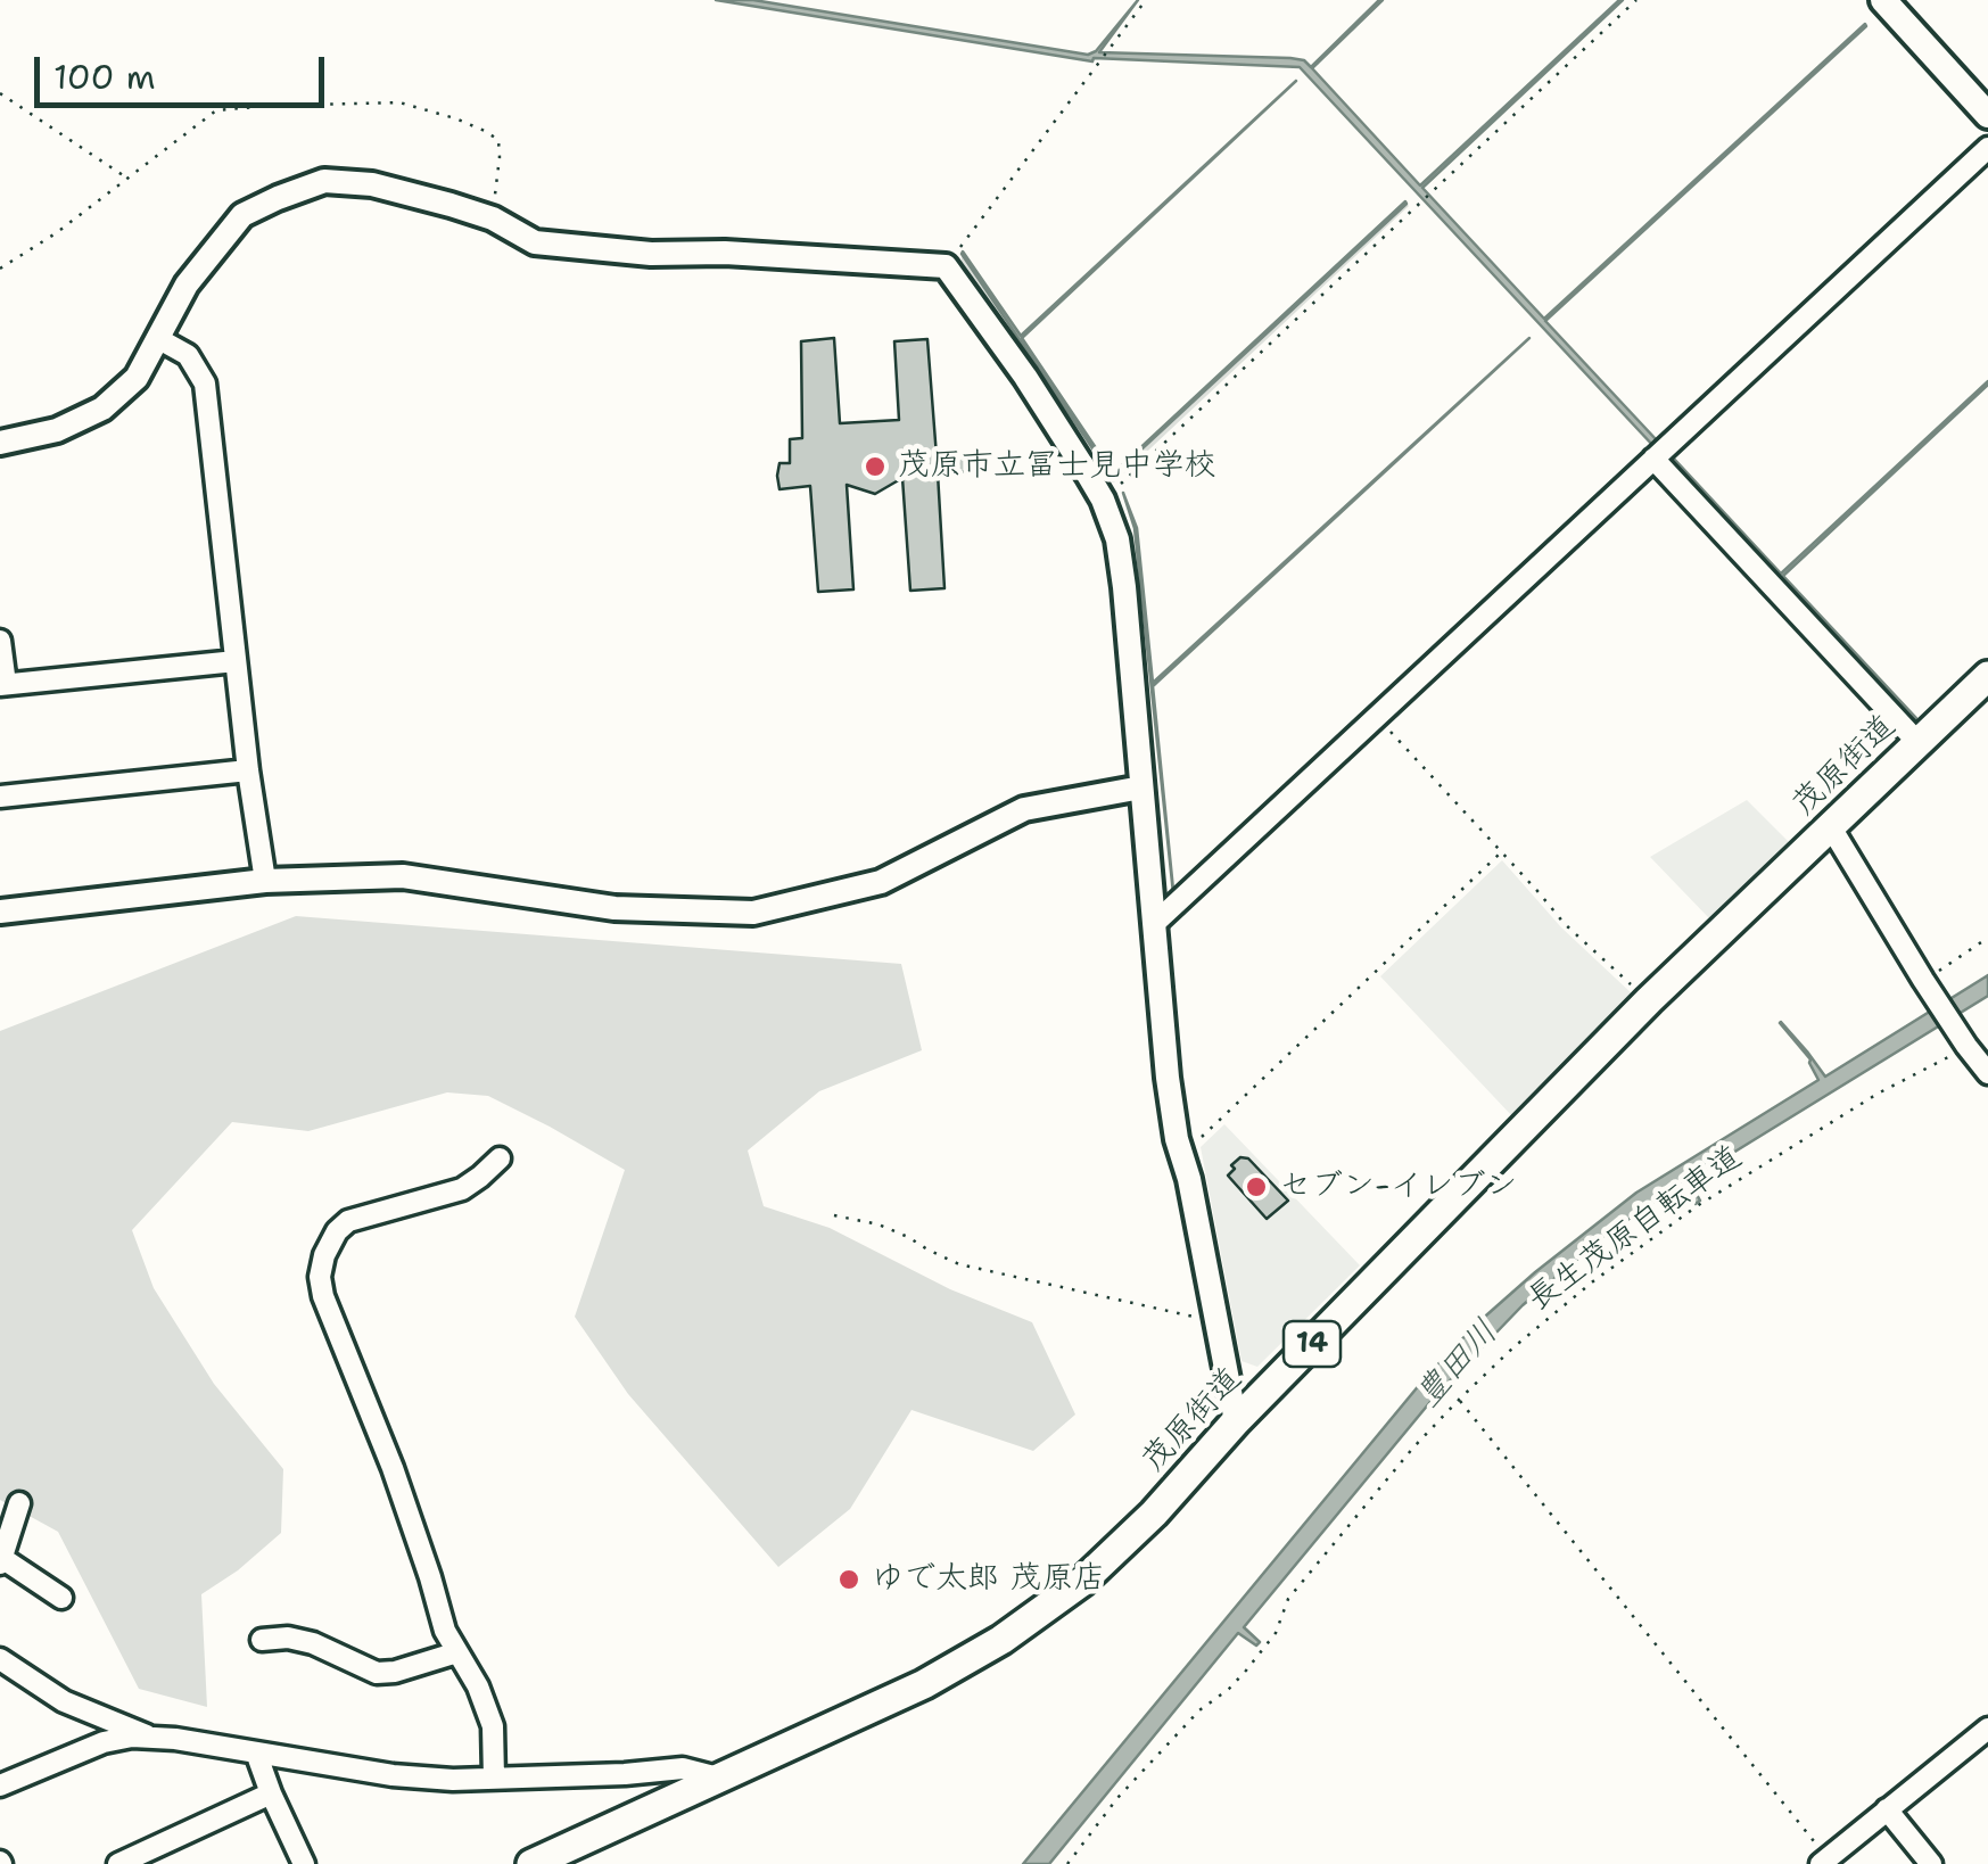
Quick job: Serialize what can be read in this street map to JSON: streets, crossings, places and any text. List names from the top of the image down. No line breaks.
{"streets":{"main road":["茂原街道","14"],"path":["長生茂原自転車道"]},"water":["豊田川"],"places":["茂原市立冨士見中学校","セブン-イレブン","ゆで太郎 茂原店"],"scale_bar":"100 m"}
